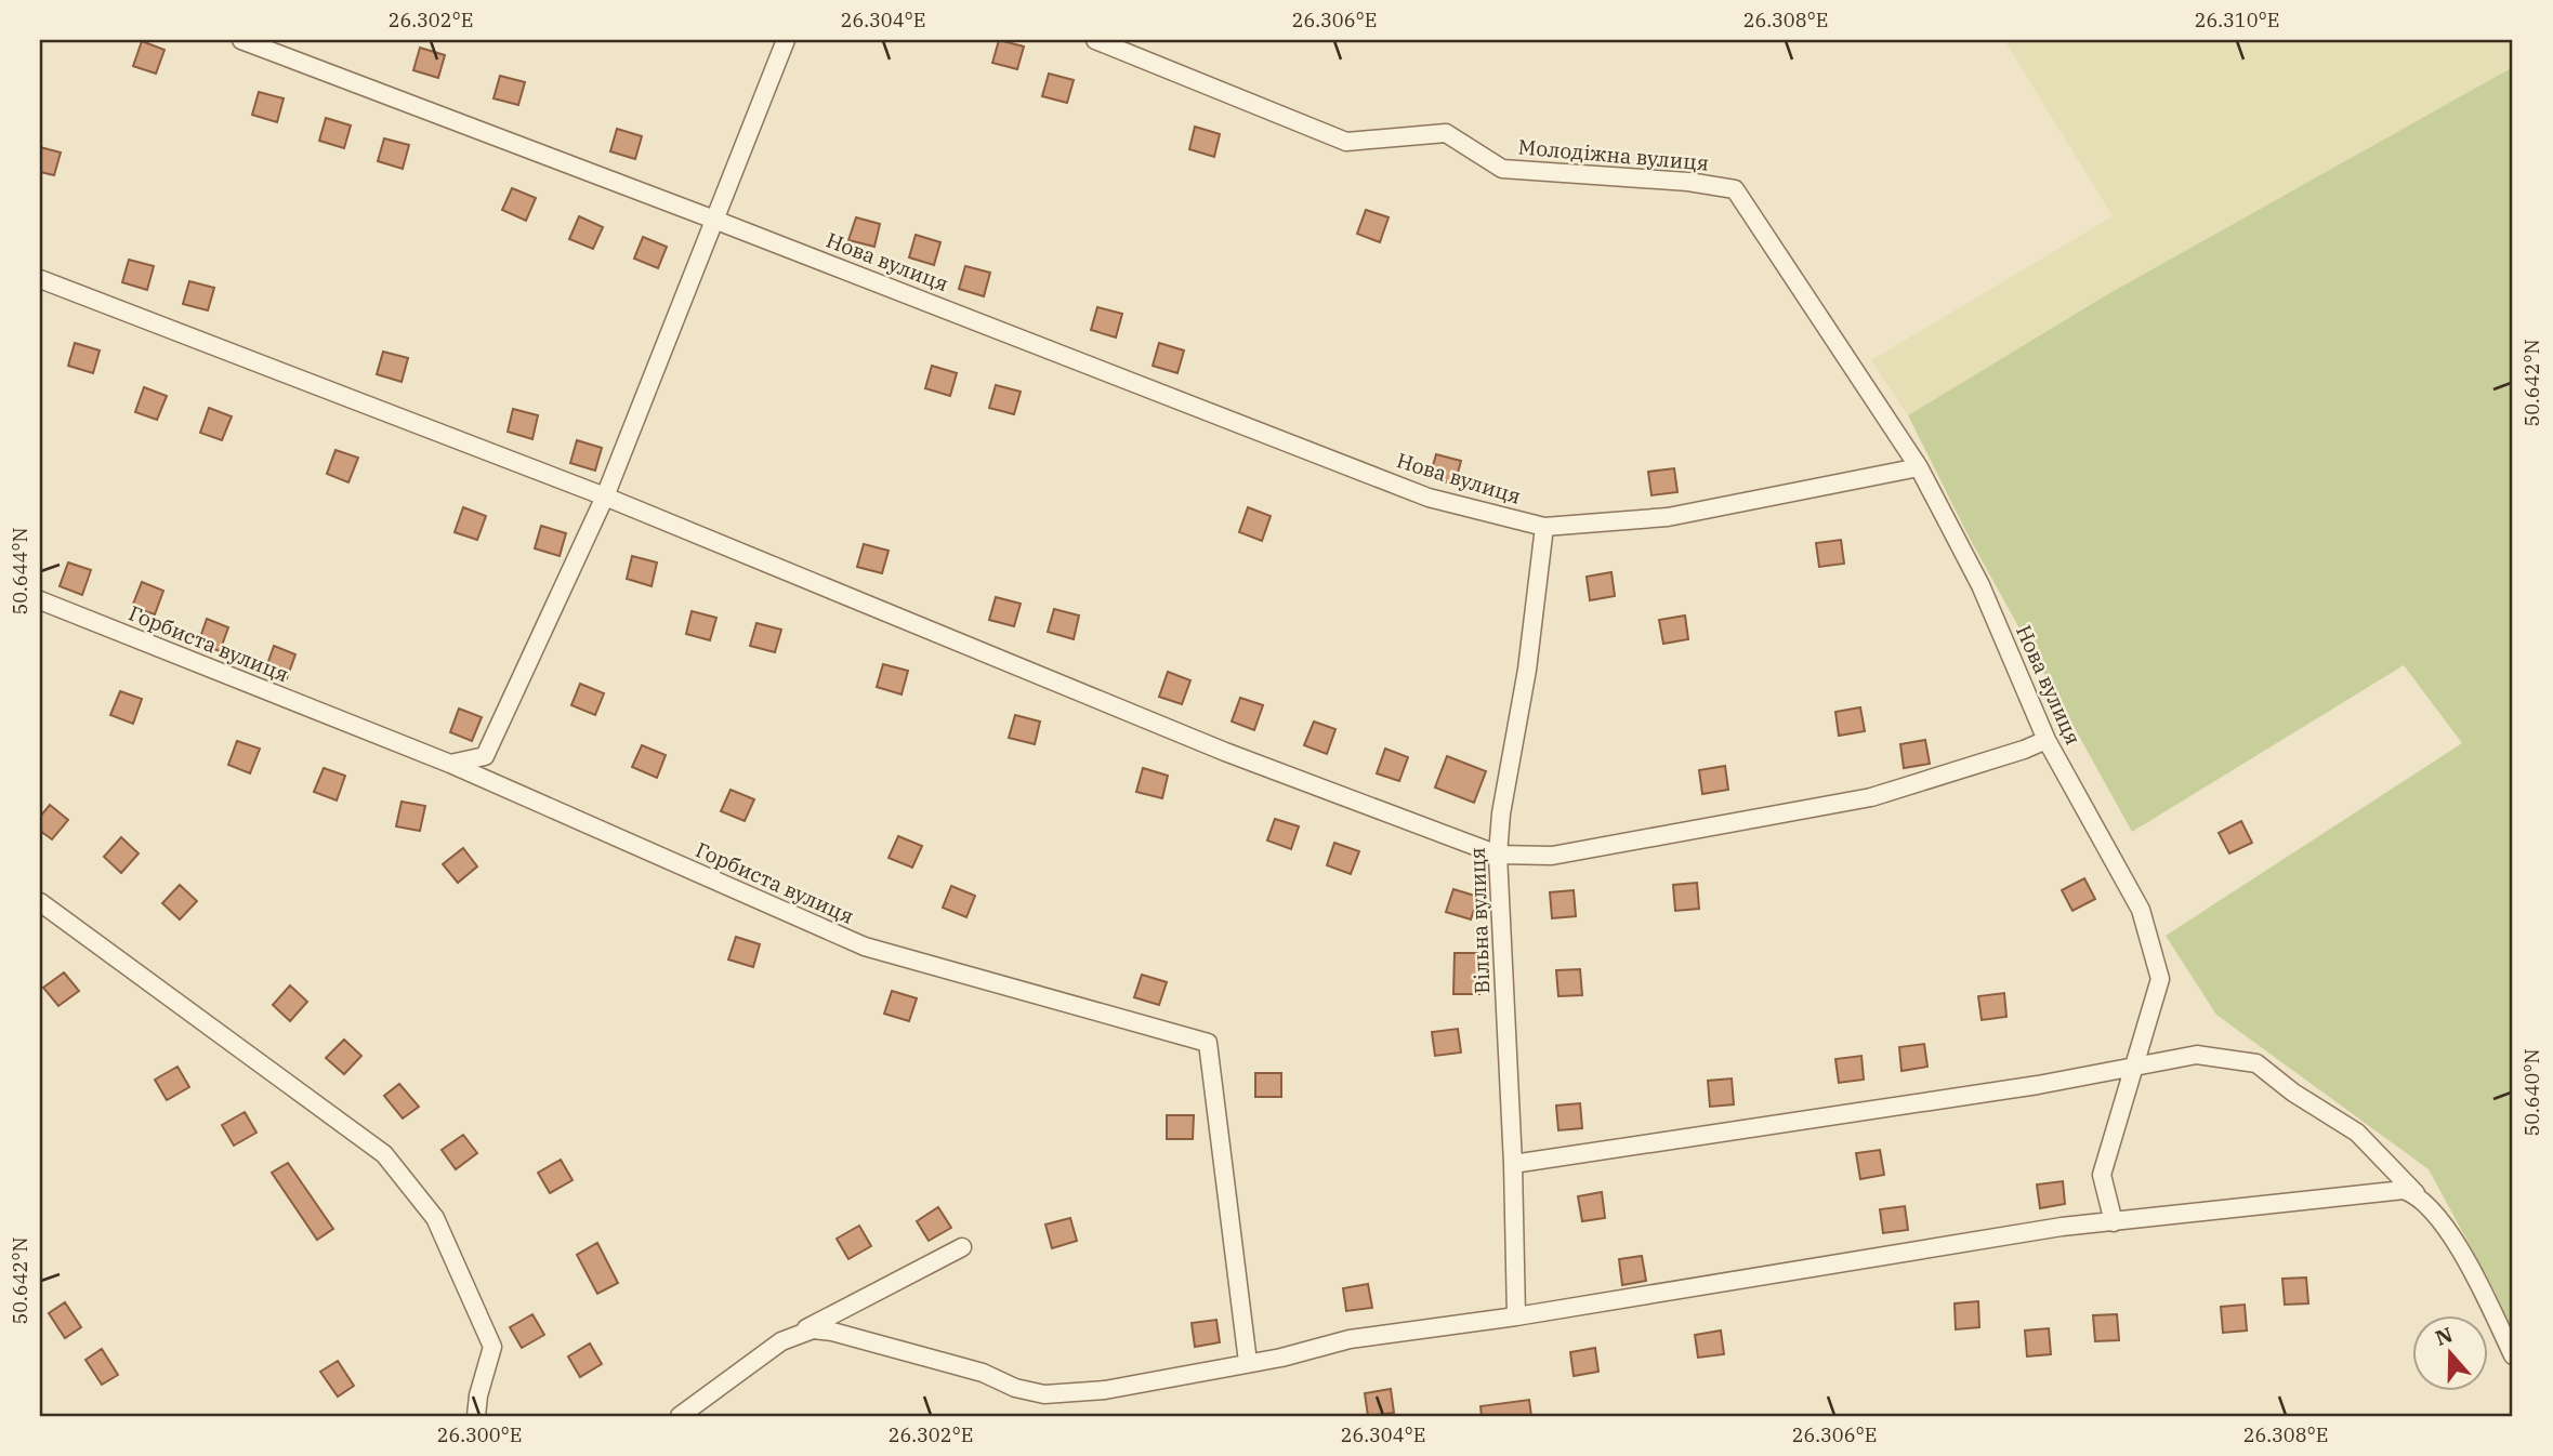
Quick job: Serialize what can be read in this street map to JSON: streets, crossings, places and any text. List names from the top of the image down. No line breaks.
{"streets":{"street":["Молодіжна вулиця","Нова вулиця","Горбиста вулиця","Вільна вулиця"]},"crossings":[["Молодіжна вулиця","Нова вулиця"],["Нова вулиця","Вільна вулиця"]],"north":"top","coordinates":["26.302°E","26.304°E","26.306°E","26.308°E","26.310°E","50.642°N","50.644°N","50.640°N","26.300°E"]}
